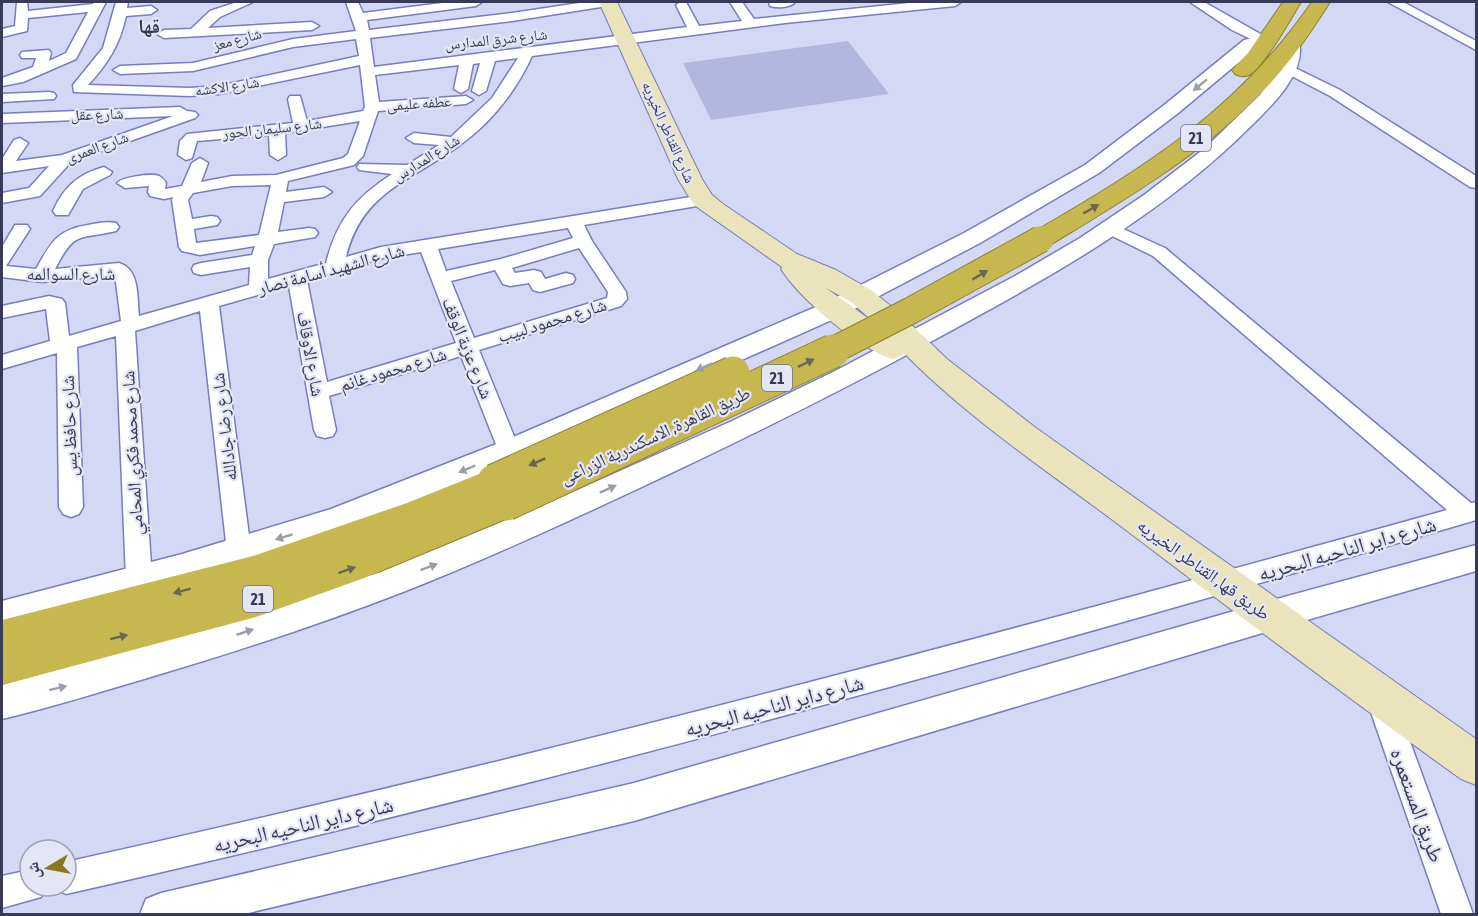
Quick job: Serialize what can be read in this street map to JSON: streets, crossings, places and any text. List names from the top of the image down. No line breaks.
{"streets":{"highway":["21","طريق القاهرة, الاسكندرية الزراعى"],"main road":["شارع القناطر الخيريه","طريق قها, القناطر الخيريه"],"street":["شارع معز","شارع شرق المدارس","شارع الاكشه","عطفه عليمى","شارع عقل","شارع سليمان الحور","شارع العمرى","شارع المدارس","شارع الشهيد أسامة نصار","شارع السوالمه","شارع محمود لبيب","شارع عزبة الوقف","شارع الاوقاف","شارع محمود غانم","شارع حافظ يس","شارع رضا جادالله","شارع محمد فكري المحامي","شارع داير الناحيه البحريه","طريق المستعمره"]},"crossings":[["شارع معز","شارع شرق المدارس"],["شارع معز","شارع الاكشه"],["شارع شرق المدارس","شارع الاكشه"],["شارع شرق المدارس","عطفه عليمى"],["شارع شرق المدارس","شارع القناطر الخيريه"],["شارع شرق المدارس","شارع المدارس"],["شارع الاكشه","شارع العمرى"],["عطفه عليمى","شارع سليمان الحور"],["شارع عقل","شارع العمرى"],["شارع القناطر الخيريه","شارع الشهيد أسامة نصار"],["شارع القناطر الخيريه","طريق قها, القناطر الخيريه"],["شارع المدارس","شارع الشهيد أسامة نصار"],["شارع الشهيد أسامة نصار","شارع السوالمه"],["شارع الشهيد أسامة نصار","شارع محمود لبيب"],["شارع الشهيد أسامة نصار","شارع عزبة الوقف"],["شارع الشهيد أسامة نصار","شارع الاوقاف"],["شارع الشهيد أسامة نصار","شارع حافظ يس"],["شارع الشهيد أسامة نصار","شارع رضا جادالله"],["شارع الشهيد أسامة نصار","شارع محمد فكري المحامي"],["شارع السوالمه","شارع محمد فكري المحامي"],["شارع محمود لبيب","شارع عزبة الوقف"],["شارع محمود لبيب","شارع محمود غانم"],["شارع عزبة الوقف","شارع محمود غانم"],["شارع عزبة الوقف","طريق القاهرة, الاسكندرية الزراعى"],["شارع الاوقاف","شارع محمود غانم"],["شارع داير الناحيه البحريه","طريق قها, القناطر الخيريه"],["طريق قها, القناطر الخيريه","طريق المستعمره"]],"districts":["قها"],"north":"left"}
